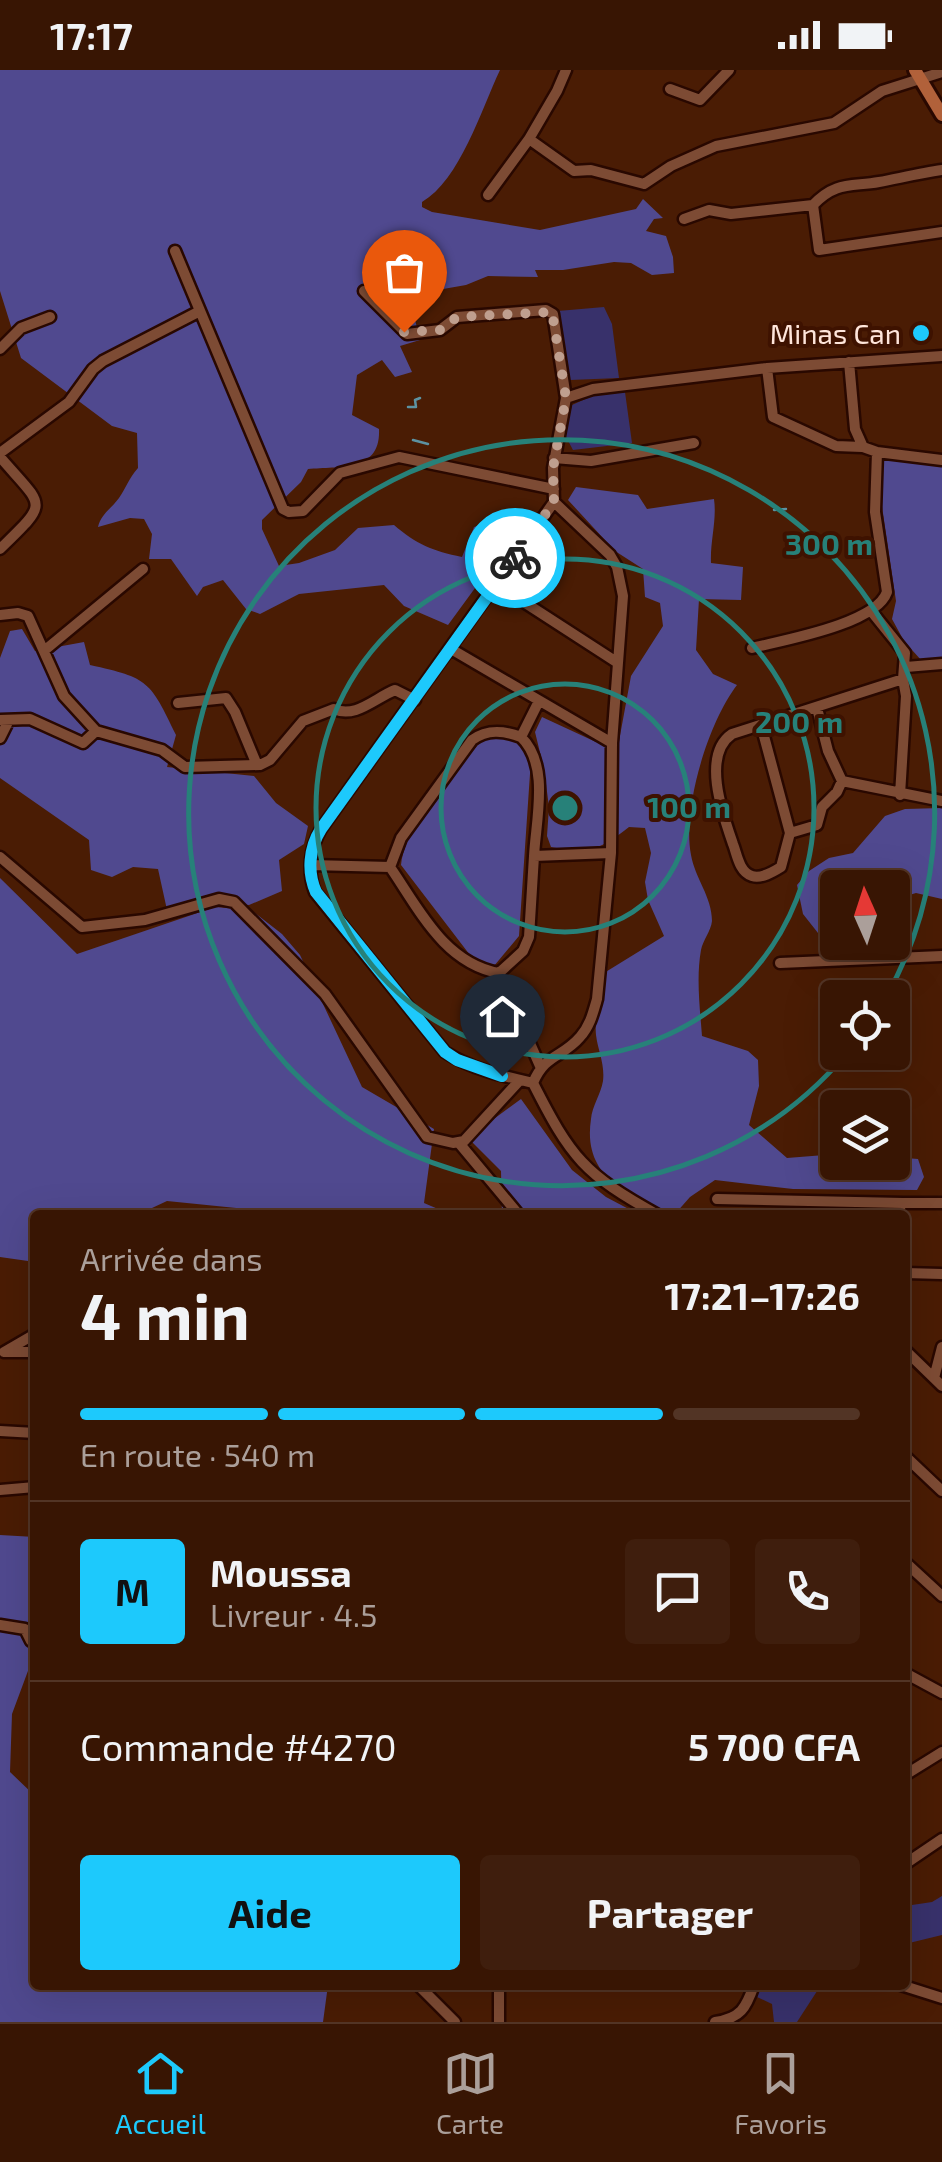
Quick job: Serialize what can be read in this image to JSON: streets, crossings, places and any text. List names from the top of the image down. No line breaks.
{"places":["Minas Can"],"north":"top","page":{"status":"17:17","heading":["4 min","Arrivée dans","17:21–17:26"],"panel":["Moussa","Livreur · 4.5","Commande #4270","5 700 CFA"],"bar":"En route · 540 m","round":"M","buttons":["Aide","Partager"],"tabs":["Accueil","Carte","Favoris"]},"rings":["300 m","200 m","100 m"]}
